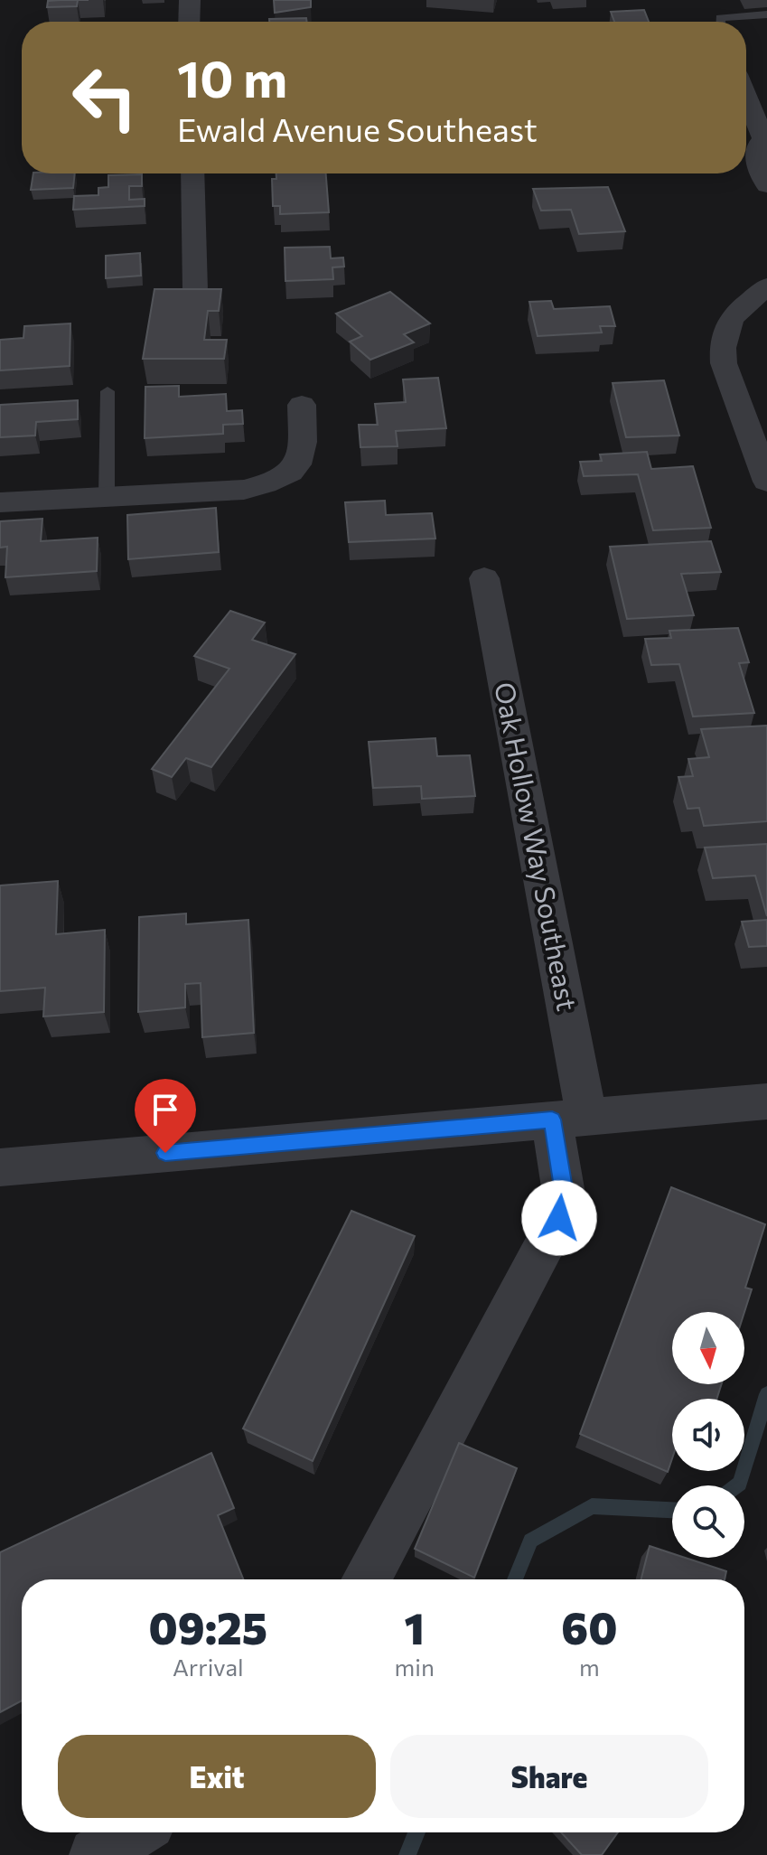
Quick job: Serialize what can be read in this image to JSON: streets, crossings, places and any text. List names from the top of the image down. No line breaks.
{"streets":{"street":["Oak Hollow Way Southeast"]},"north":"bottom","page":{"turn":["10 m","Ewald Avenue Southeast"],"eta":["09:25","Arrival","1","min","60","m"],"buttons":["Exit","Share"]}}
